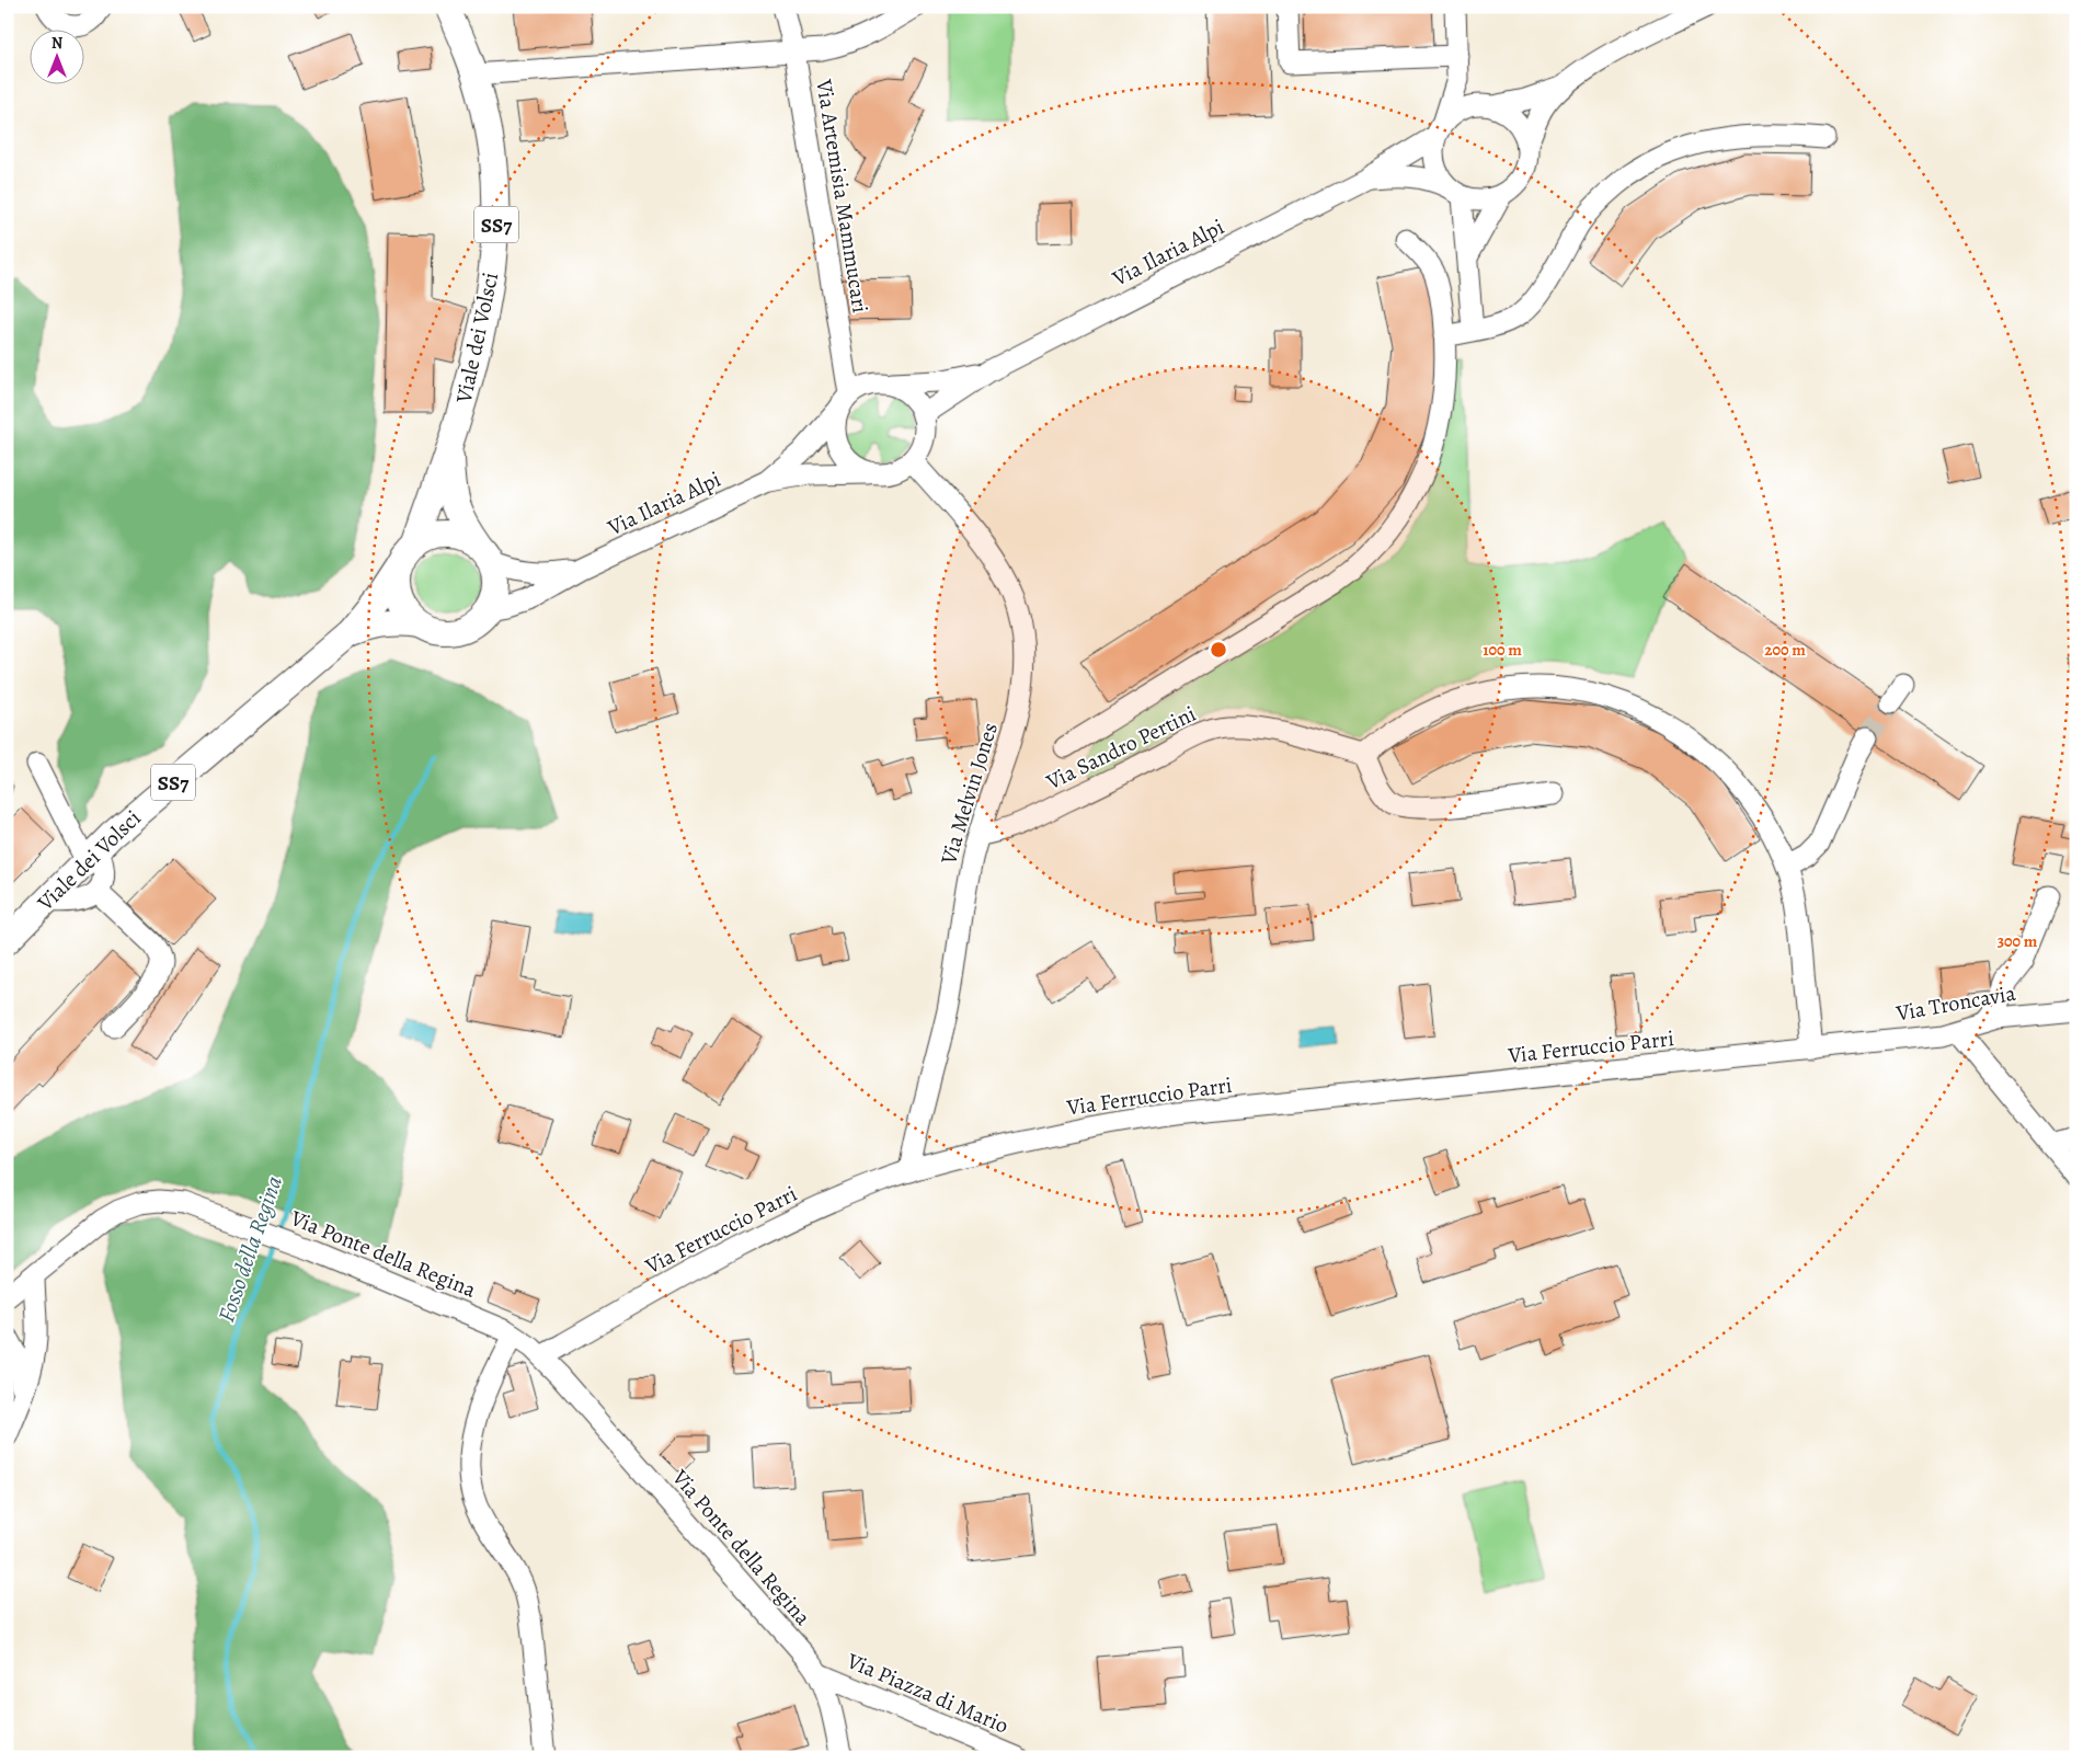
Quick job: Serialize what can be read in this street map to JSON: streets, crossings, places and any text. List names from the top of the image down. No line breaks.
{"streets":{"main road":["SS7","Viale dei Volsci"],"street":["Via Artemisia Mammucari","Via Ilaria Alpi","Via Sandro Pertini","Via Melvin Jones","Via Troncavia","Via Ferruccio Parri","Via Ponte della Regina","Via Piazza di Mario"]},"crossings":[["Via Artemisia Mammucari","Via Ilaria Alpi"],["Via Artemisia Mammucari","Via Melvin Jones"],["SS7","Viale dei Volsci"],["Via Ilaria Alpi","Via Melvin Jones"],["Via Sandro Pertini","Via Melvin Jones"],["Via Melvin Jones","Via Ferruccio Parri"],["Via Troncavia","Via Ferruccio Parri"],["Via Ferruccio Parri","Via Ponte della Regina"],["Via Ponte della Regina","Via Piazza di Mario"]],"water":["Fosso della Regina"],"north":"top","rings":["100 m","200 m","300 m"]}
